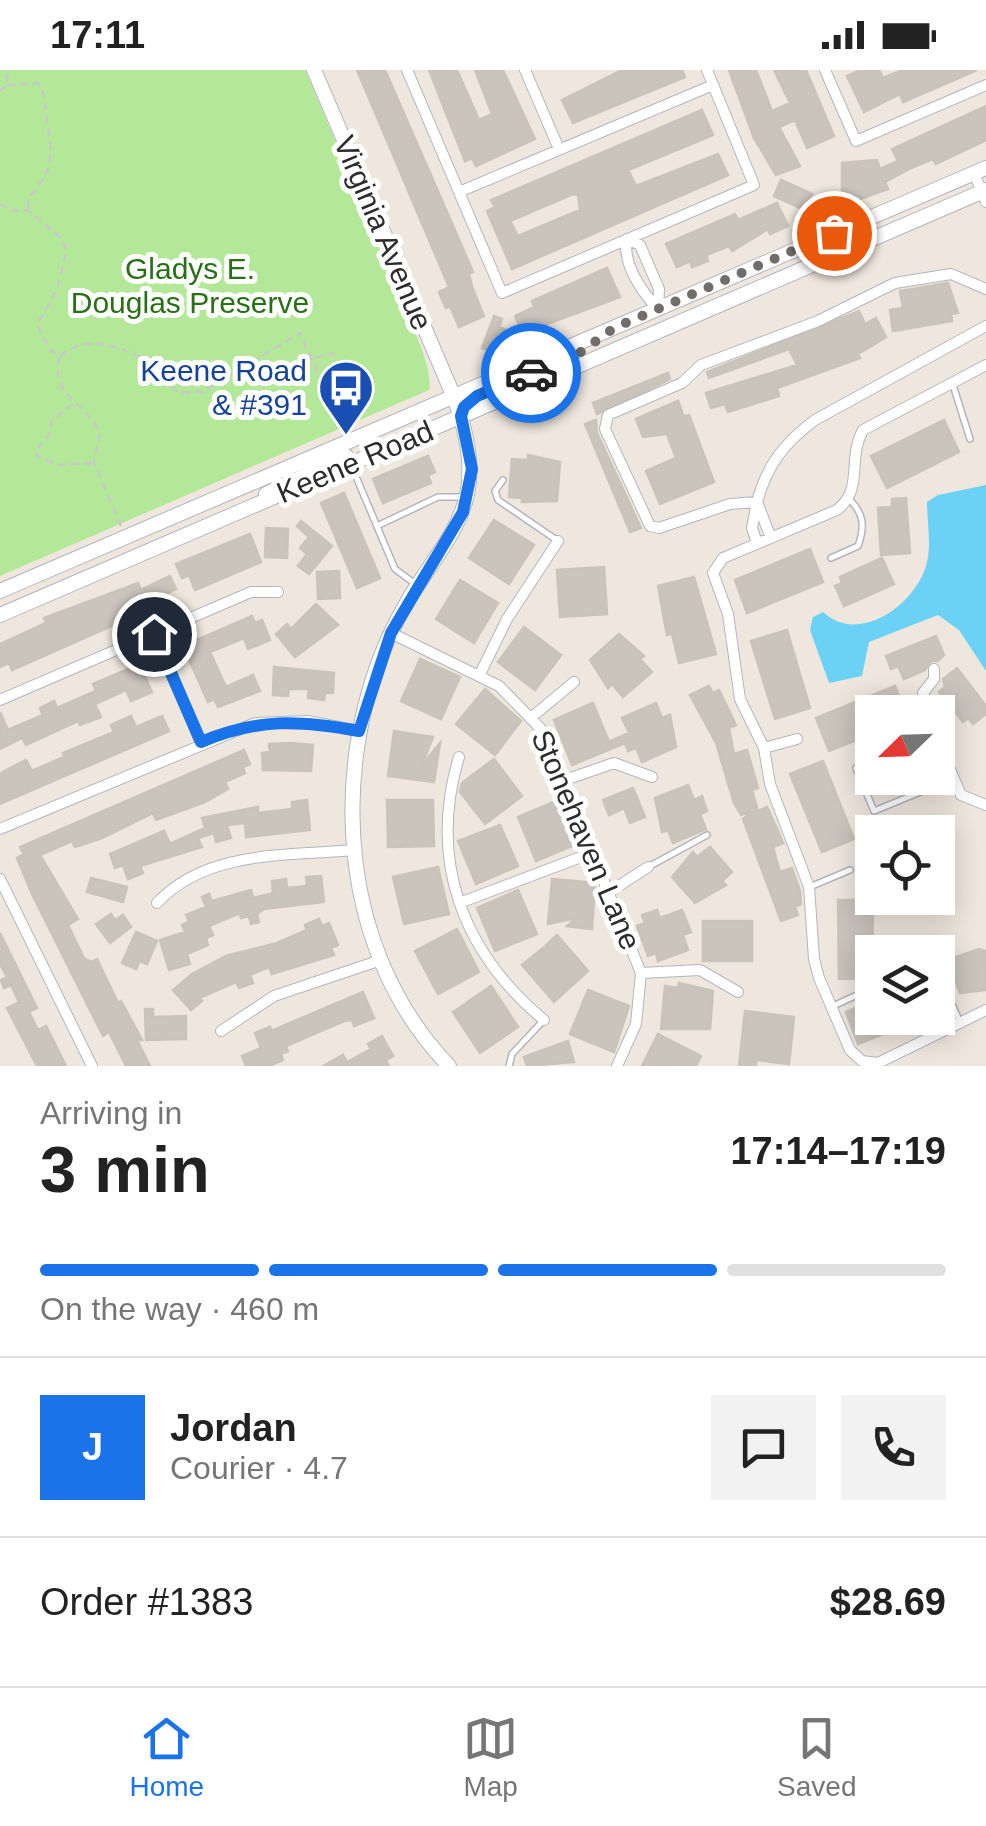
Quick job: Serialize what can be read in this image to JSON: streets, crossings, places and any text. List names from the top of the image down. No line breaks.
{"streets":{"main road":["Virginia Avenue","Keene Road"],"street":["Stonehaven Lane"]},"crossings":[["Virginia Avenue","Keene Road"]],"parks":["Gladys E. Douglas Preserve"],"places":{"bus stop":["Keene Road & #391"]},"north":"bottom left","page":{"status":"17:11","heading":["3 min","Arriving in","17:14–17:19"],"panel":["Jordan","Courier · 4.7","Order #1383","$28.69"],"bar":"On the way · 460 m","round":"J","tabs":["Home","Map","Saved"]}}
